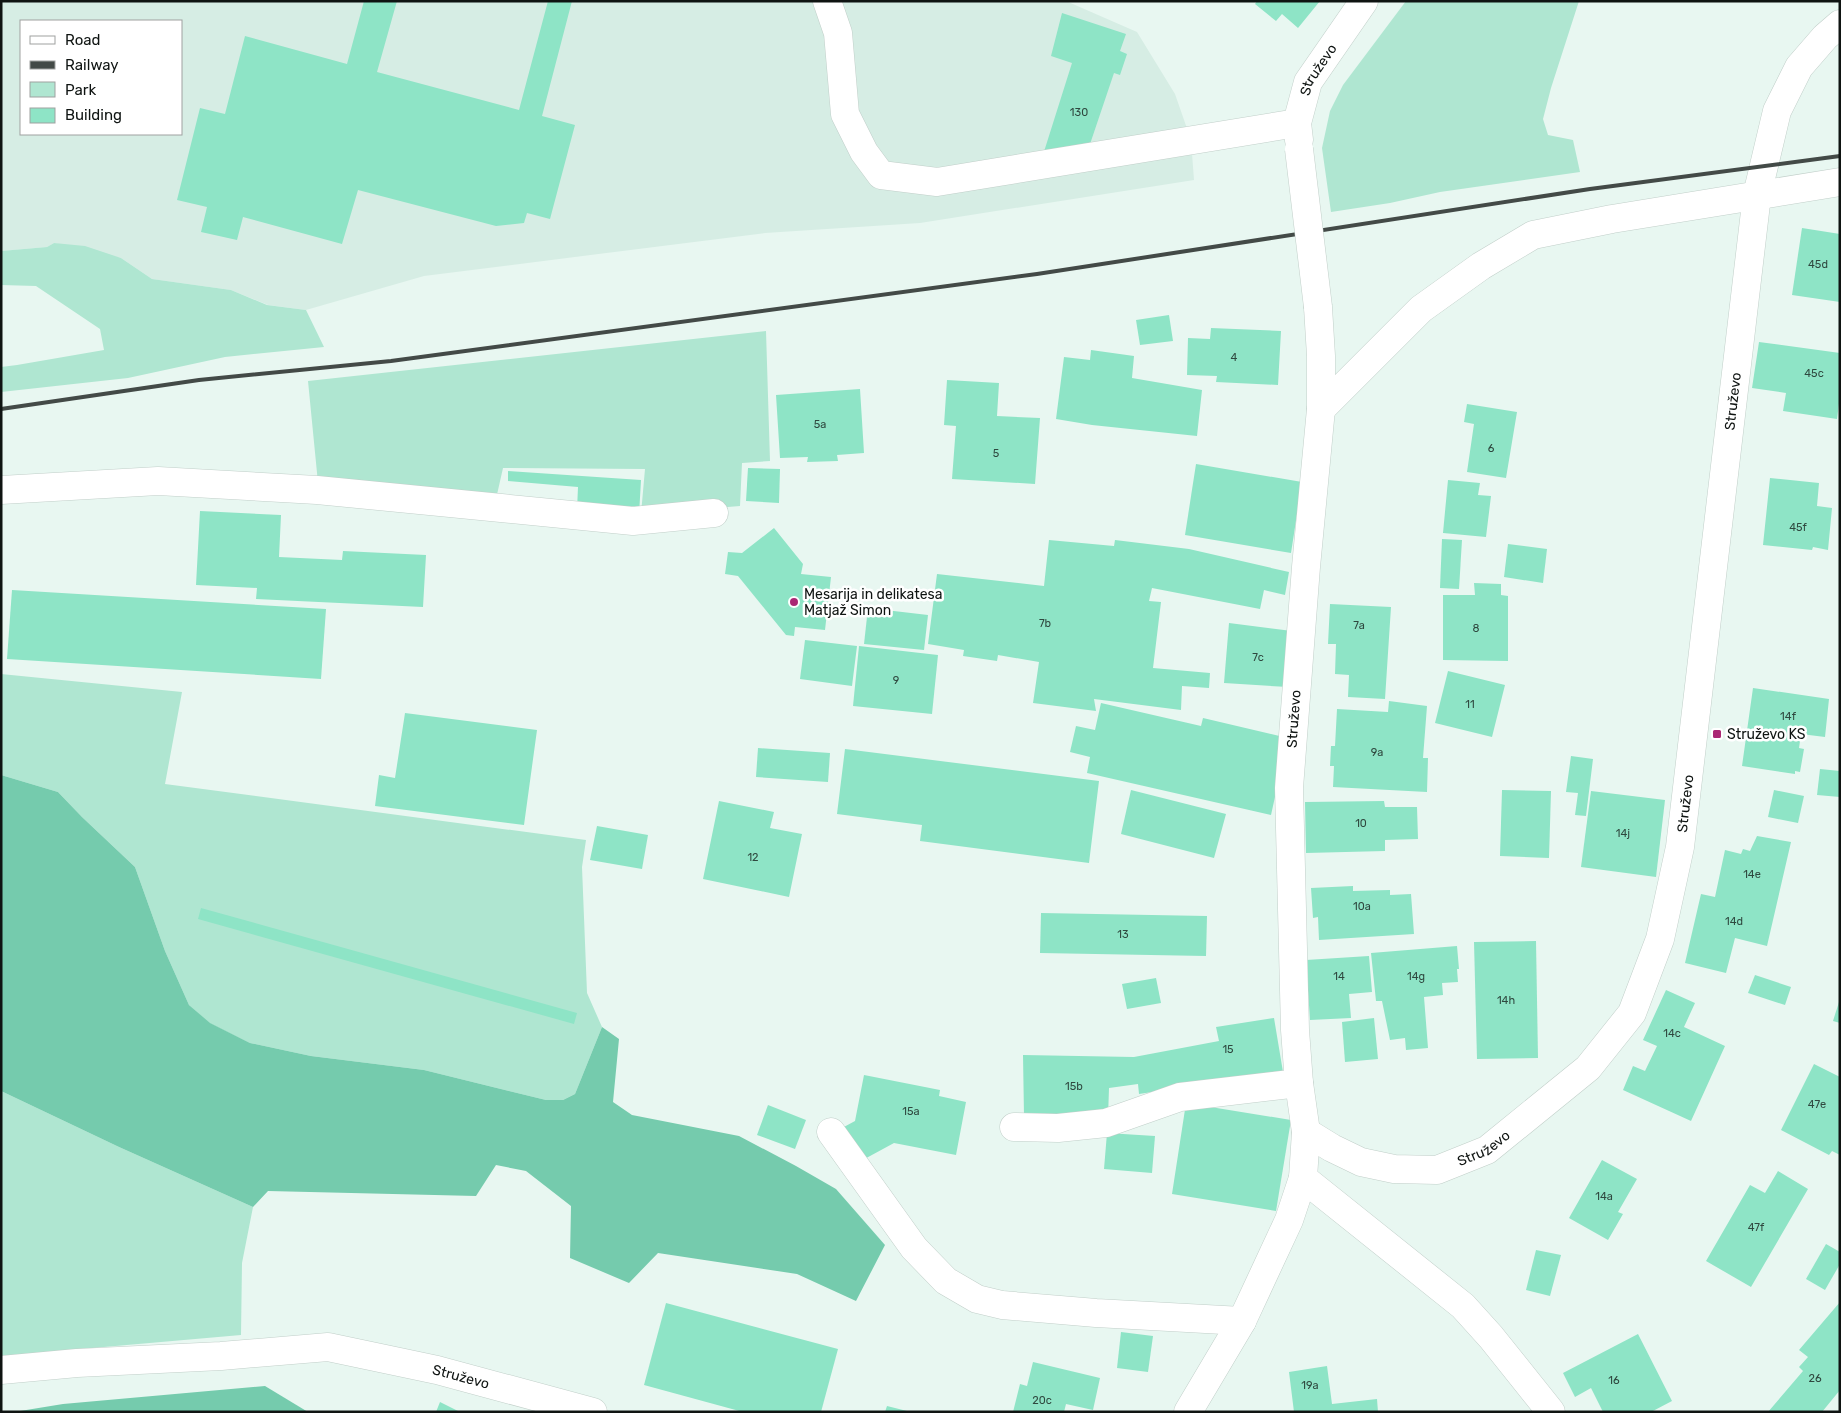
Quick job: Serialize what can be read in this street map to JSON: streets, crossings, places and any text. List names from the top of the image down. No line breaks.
{"streets":{"street":["Struževo"]},"places":{"other":["Mesarija in delikatesa Matjaž Simon"],"transit":["Struževo KS"]},"house_numbers":["130","45d","4","45c","5a","6","5","45f","7b","7a","8","7c","9","11","14f","9a","10","14j","12","14e","10a","14d","13","14","14g","14h","14c","15","15b","47e","15a","14a","47f","26","16","19a","20c"],"legend":["Road","Railway","Park","Building"]}
